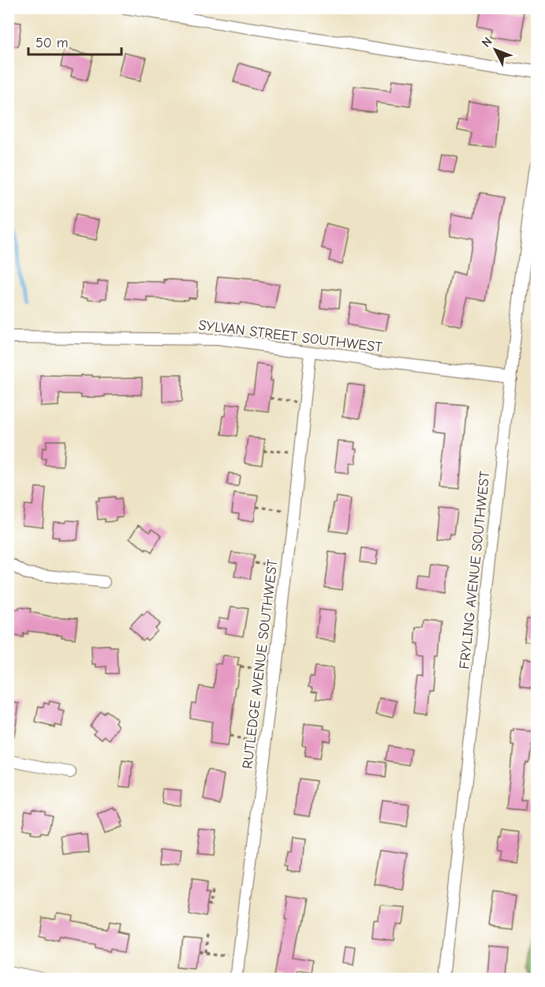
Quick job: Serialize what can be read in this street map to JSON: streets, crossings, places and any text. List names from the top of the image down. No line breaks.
{"streets":{"street":["SYLVAN STREET SOUTHWEST","FRYLING AVENUE SOUTHWEST","RUTLEDGE AVENUE SOUTHWEST"]},"crossings":[["SYLVAN STREET SOUTHWEST","FRYLING AVENUE SOUTHWEST"],["SYLVAN STREET SOUTHWEST","RUTLEDGE AVENUE SOUTHWEST"]],"scale_bar":"50 m","north":"top left"}
